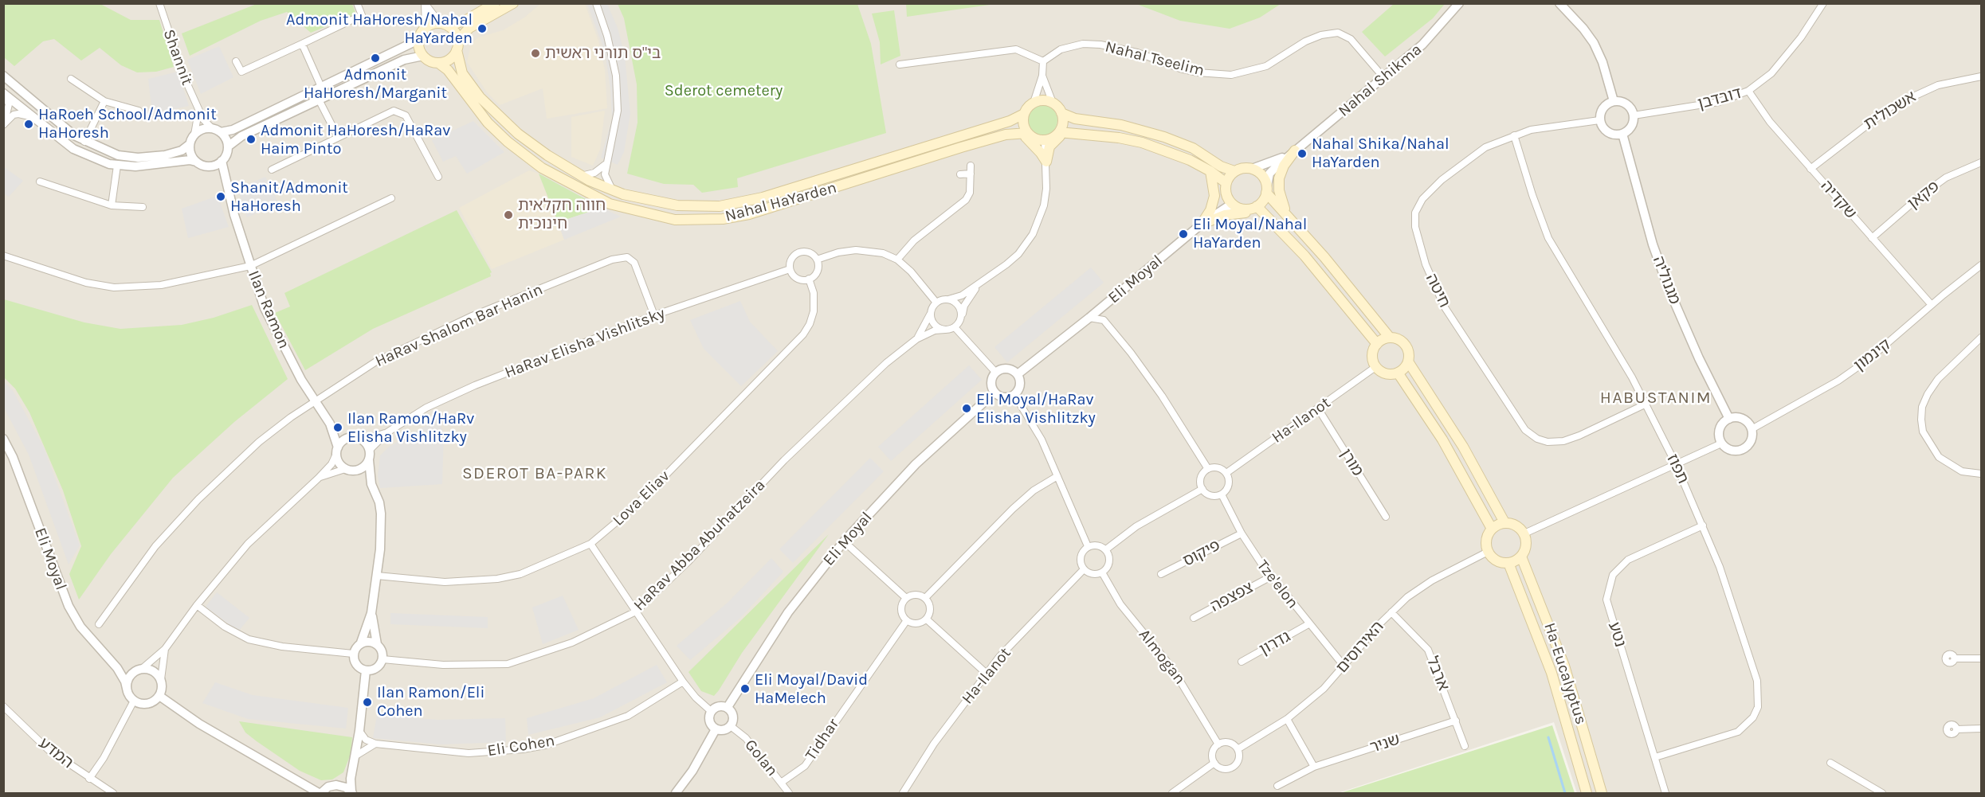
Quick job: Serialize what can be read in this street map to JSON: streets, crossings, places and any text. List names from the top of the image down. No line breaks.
{"streets":{"main road":["Nahal HaYarden","Ha-Eucalyptus"],"street":["Shannit","Nahal Tseelim","Nahal Shikma","דובדבן","אשכולית","פקאן","שקדיה","Eli Moyal","מגנוליה","חיטה","Ilan Ramon","HaRav Shalom Bar Hanin","HaRav Elisha Vishlitsky","קינמון","Ha-Ilanot","מורן","תפוז","Lova Eliav","HaRav Abba Abuhatzeira","פיקוס","Tze'elon","צפצפה","נטע","גדרון","האירוסים","Almogan","ארבל","Tidhar","שניר","Eli Cohen","המדע","Golan"]},"crossings":[["Shannit","Ilan Ramon"],["Nahal Tseelim","Nahal Shikma"],["Nahal Shikma","Eli Moyal"],["דובדבן","שקדיה"],["דובדבן","מגנוליה"],["דובדבן","חיטה"],["אשכולית","שקדיה"],["פקאן","שקדיה"],["שקדיה","קינמון"],["Eli Moyal","Golan"],["מגנוליה","חיטה"],["מגנוליה","קינמון"],["חיטה","תפוז"],["Ilan Ramon","HaRav Shalom Bar Hanin"],["Ilan Ramon","HaRav Elisha Vishlitsky"],["HaRav Shalom Bar Hanin","HaRav Elisha Vishlitsky"],["HaRav Elisha Vishlitsky","Lova Eliav"],["Ha-Ilanot","מורן"],["Ha-Ilanot","Tze'elon"],["Ha-Ilanot","Almogan"],["תפוז","נטע"],["פיקוס","Tze'elon"],["Tze'elon","צפצפה"],["Tze'elon","גדרון"],["Tze'elon","האירוסים"],["האירוסים","Almogan"],["האירוסים","ארבל"],["האירוסים","Ha-Eucalyptus"],["ארבל","שניר"],["Tidhar","Golan"]],"districts":["HABUSTANIM","SDEROT BA-PARK"],"parks":["Sderot cemetery"],"places":["Admonit HaHoresh/Nahal HaYarden","בי\"ס תורני ראשית","Admonit HaHoresh/Marganit","HaRoeh School/Admonit HaHoresh","Admonit HaHoresh/HaRav Haim Pinto","Nahal Shika/Nahal HaYarden","Shanit/Admonit HaHoresh","חווה חקלאית חינוכית","Eli Moyal/Nahal HaYarden","Eli Moyal/HaRav Elisha Vishlitzky","Ilan Ramon/HaRv Elisha Vishlitzky","Eli Moyal/David HaMelech","Ilan Ramon/Eli Cohen"]}
